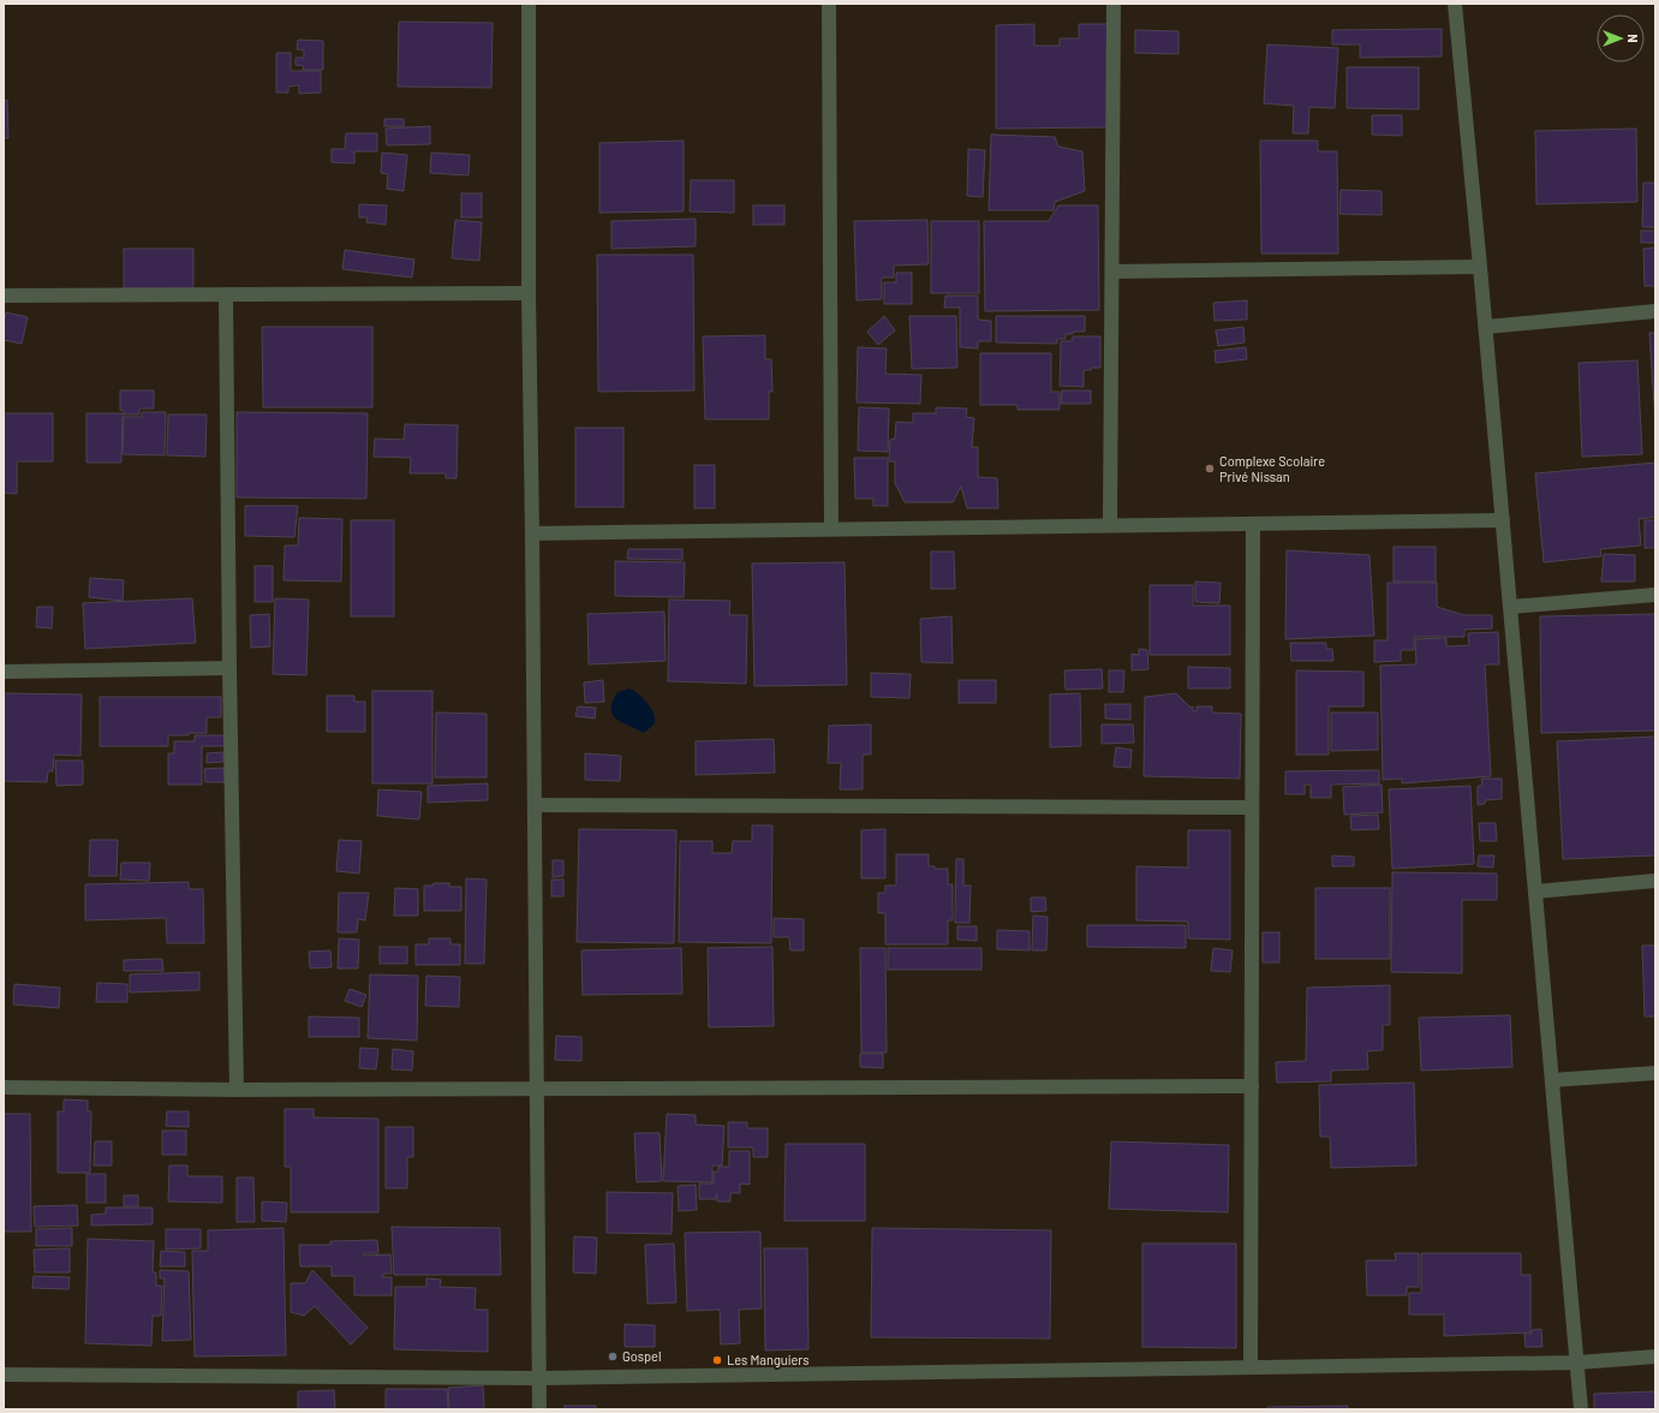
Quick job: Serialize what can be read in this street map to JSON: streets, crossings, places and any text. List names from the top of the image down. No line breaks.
{"places":["Complexe Scolaire Privé Nissan","Gospel","Les Manguiers"],"north":"right"}
